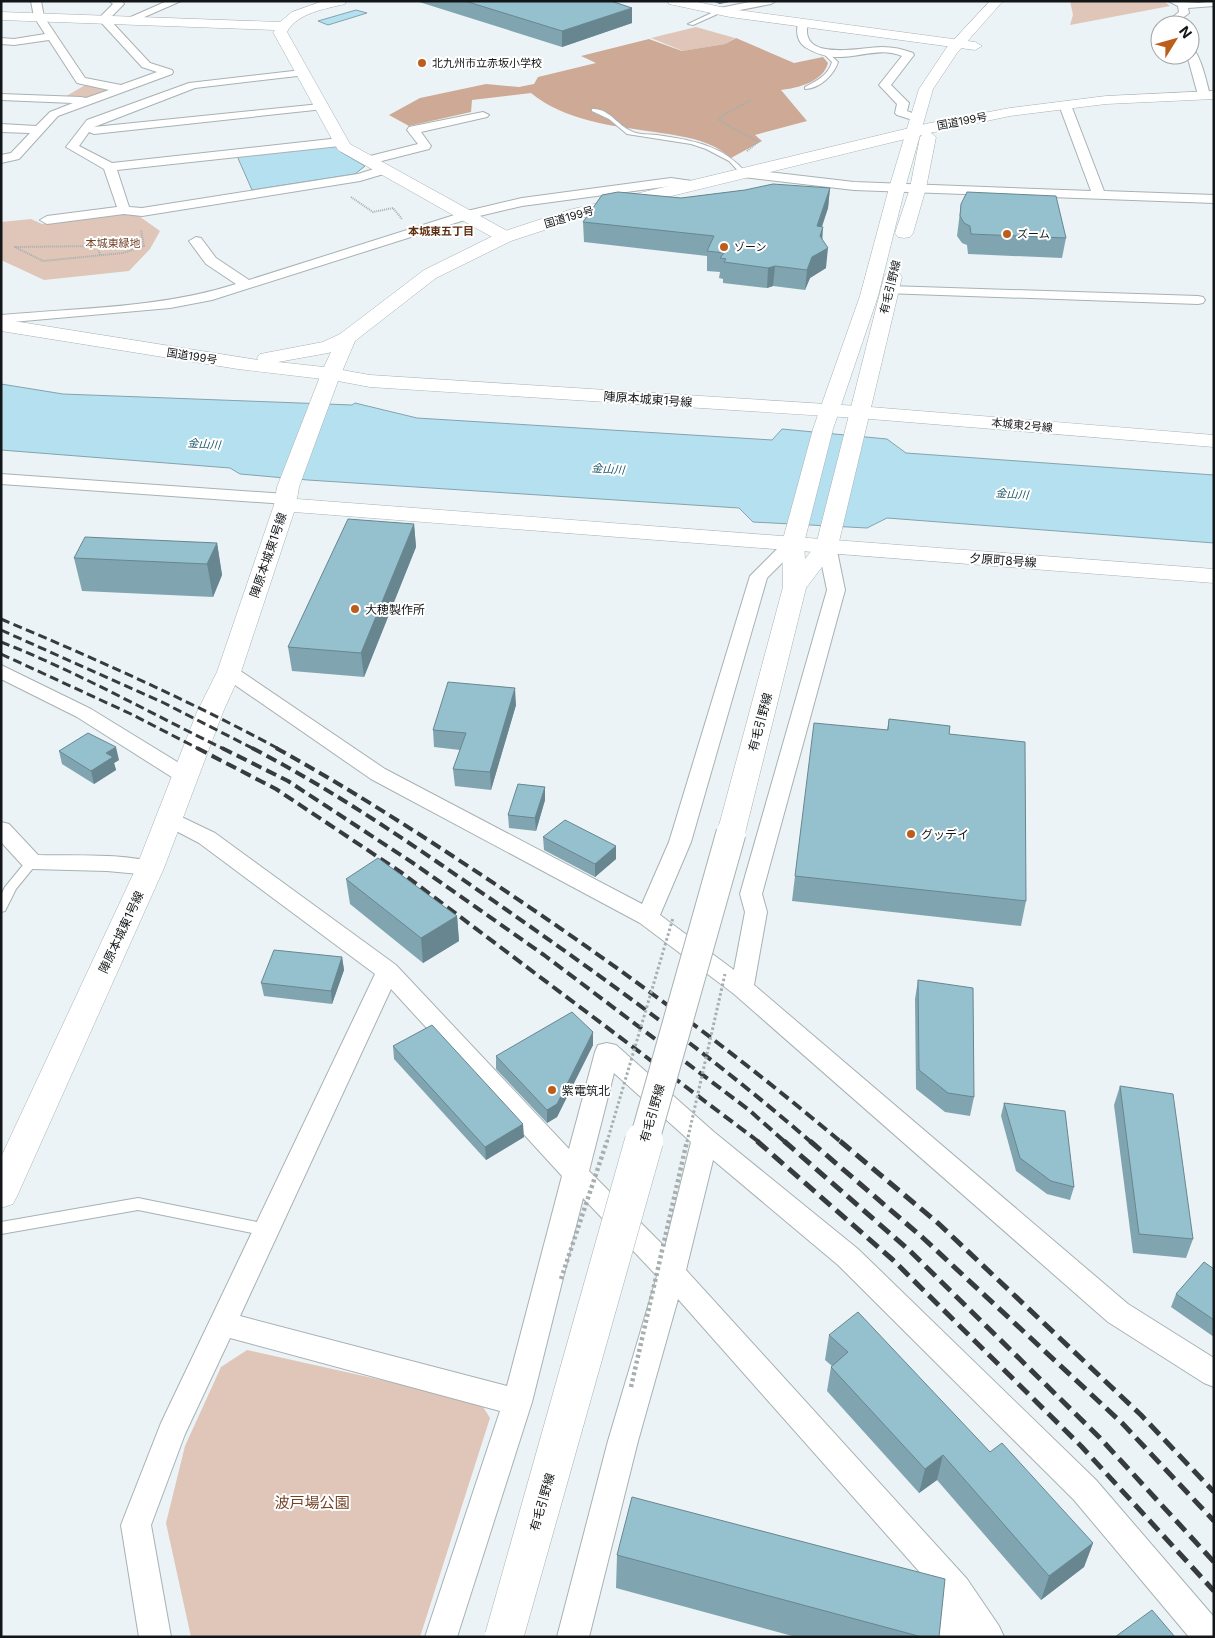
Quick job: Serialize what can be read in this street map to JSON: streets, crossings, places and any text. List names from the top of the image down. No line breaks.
{"streets":{"main road":["国道199号","有毛引野線","陣原本城東1号線","本城東2号線","夕原町8号線"]},"crossings":[["国道199号","有毛引野線"],["国道199号","陣原本城東1号線"],["有毛引野線","陣原本城東1号線"],["有毛引野線","本城東2号線"],["有毛引野線","夕原町8号線"],["陣原本城東1号線","本城東2号線"],["陣原本城東1号線","夕原町8号線"]],"districts":["本城東五丁目"],"water":["金山川"],"parks":["本城東緑地","波戸場公園"],"places":["北九州市立赤坂小学校","ズーム","ゾーン","大穂製作所","グッデイ","紫電筑北"],"north":"top right"}
